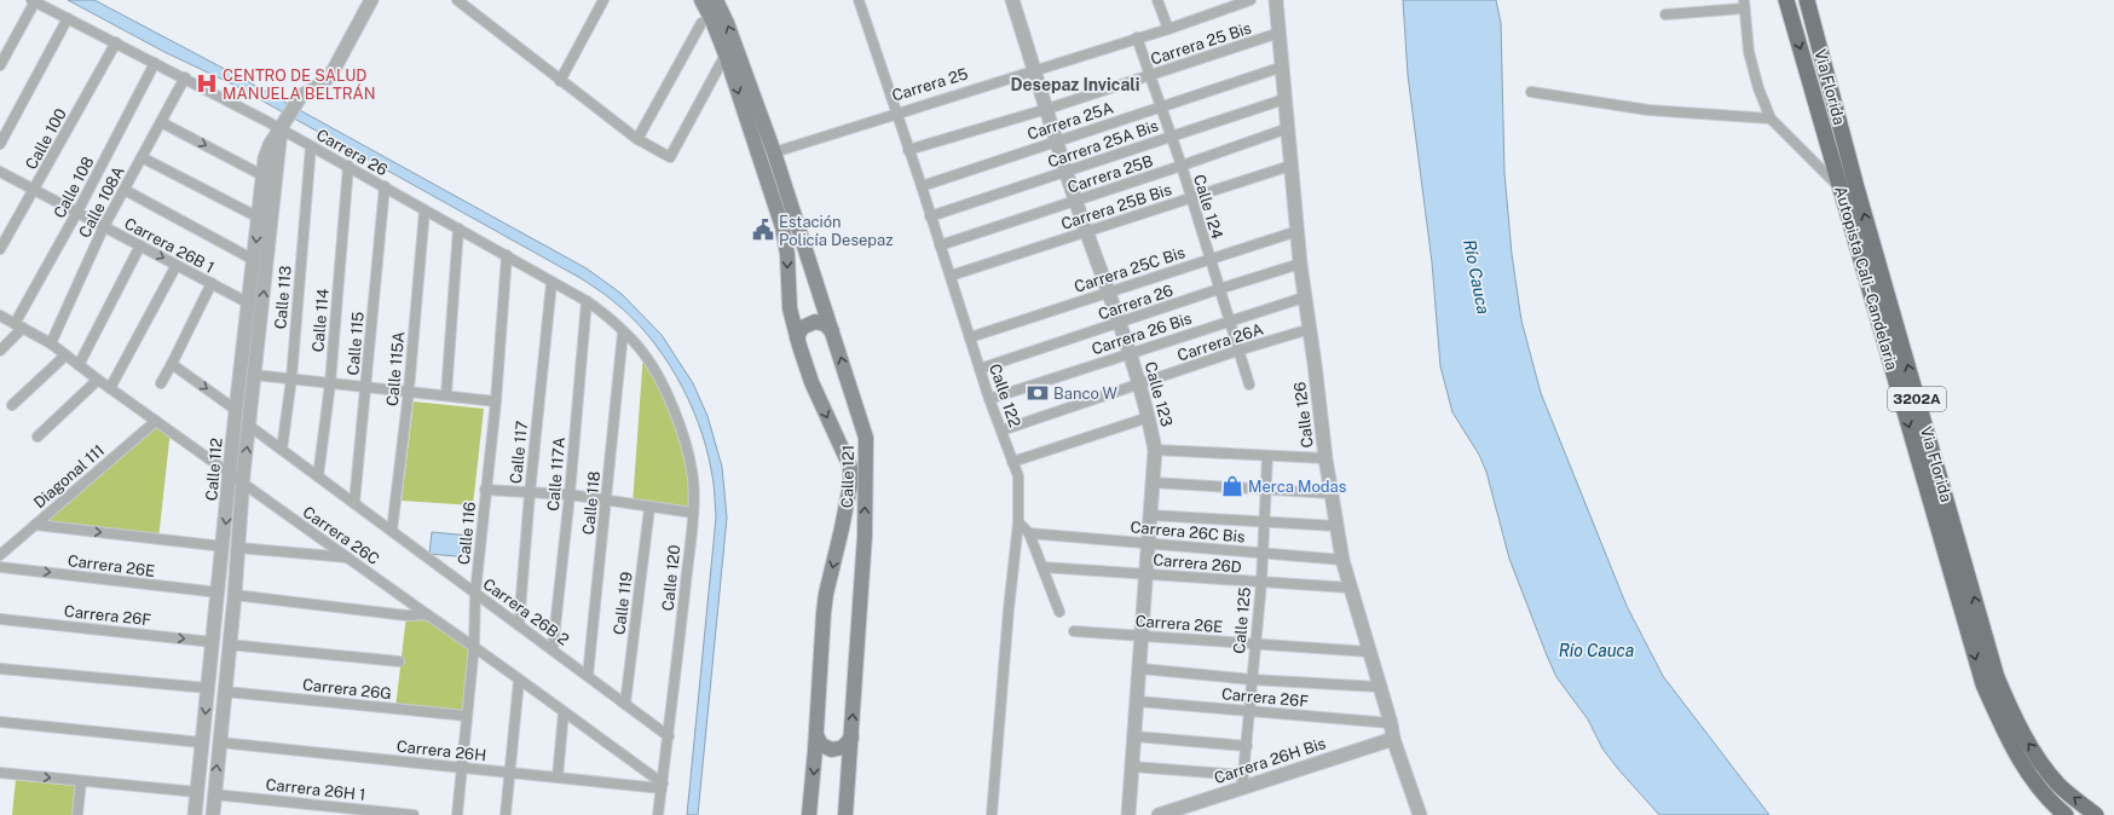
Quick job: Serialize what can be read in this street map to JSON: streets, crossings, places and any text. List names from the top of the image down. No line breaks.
{"streets":{"main road":["Via Florida","Autopista Cali - Candelaria","3202A","Calle 121"],"street":["Carrera 25 Bis","Carrera 25","Carrera 25A","Calle 100","Carrera 25A Bis","Carrera 26","Carrera 25B","Calle 108","Calle 108A","Carrera 25B Bis","Calle 124","Carrera 26B 1","Carrera 25C Bis","Calle 113","Calle 114","Carrera 26 Bis","Carrera 26A","Calle 115","Calle 115A","Calle 123","Calle 122","Calle 126","Calle 117","Calle 112","Calle 117A","Diagonal 111","Calle 118","Carrera 26C Bis","Calle 116","Carrera 26C","Carrera 26D","Carrera 26E","Calle 120","Calle 119","Carrera 26B 2","Carrera 26F","Calle 125","Carrera 26G","Carrera 26H","Carrera 26H Bis","Carrera 26H 1"]},"crossings":[["Carrera 25 Bis","Calle 124"],["Carrera 25 Bis","Calle 123"],["Carrera 25 Bis","Calle 122"],["Carrera 25 Bis","Calle 126"],["Carrera 25","Calle 124"],["Carrera 25","Calle 123"],["Carrera 25","Calle 122"],["Carrera 25","Calle 121"],["Carrera 25A","Calle 124"],["Carrera 25A","Calle 123"],["Carrera 25A","Calle 122"],["Carrera 25A","Calle 126"],["Calle 100","Carrera 26"],["Calle 100","Carrera 26B 1"],["Carrera 25A Bis","Calle 124"],["Carrera 25A Bis","Calle 123"],["Carrera 25A Bis","Calle 122"],["Carrera 25A Bis","Calle 126"],["Carrera 26","Calle 108"],["Carrera 26","Calle 108A"],["Carrera 26","Calle 124"],["Carrera 26","Calle 113"],["Carrera 26","Calle 114"],["Carrera 26","Calle 115"],["Carrera 26","Calle 115A"],["Carrera 26","Calle 123"],["Carrera 26","Calle 122"],["Carrera 26","Calle 126"],["Carrera 26","Calle 117"],["Carrera 26","Calle 112"],["Carrera 26","Calle 117A"],["Carrera 26","Calle 118"],["Carrera 26","Calle 116"],["Carrera 26","Calle 120"],["Carrera 25B","Calle 124"],["Carrera 25B","Calle 123"],["Carrera 25B","Calle 122"],["Carrera 25B","Calle 126"],["Calle 108","Carrera 26B 1"],["Calle 108","Carrera 26C"],["Calle 108A","Carrera 26B 1"],["Calle 108A","Carrera 26C"],["Carrera 25B Bis","Calle 124"],["Carrera 25B Bis","Calle 123"],["Carrera 25B Bis","Calle 122"],["Carrera 25B Bis","Calle 126"],["Calle 124","Carrera 25C Bis"],["Calle 124","Carrera 26 Bis"],["Calle 124","Carrera 26A"],["Carrera 26B 1","Calle 112"],["Carrera 25C Bis","Calle 123"],["Carrera 25C Bis","Calle 122"],["Carrera 25C Bis","Calle 126"],["Calle 113","Carrera 26B 2"],["Calle 114","Carrera 26B 2"],["Carrera 26 Bis","Calle 123"],["Carrera 26 Bis","Calle 122"],["Carrera 26 Bis","Calle 126"],["Carrera 26A","Calle 123"],["Carrera 26A","Calle 122"],["Carrera 26A","Calle 126"],["Calle 115","Carrera 26B 2"],["Calle 115A","Carrera 26B 2"],["Calle 123","Carrera 26C Bis"],["Calle 123","Carrera 26D"],["Calle 123","Carrera 26E"],["Calle 123","Carrera 26F"],["Calle 126","Carrera 26C Bis"],["Calle 126","Carrera 26D"],["Calle 126","Carrera 26E"],["Calle 126","Carrera 26F"],["Calle 126","Carrera 26H Bis"],["Calle 117","Carrera 26B 2"],["Calle 112","Carrera 26C"],["Calle 112","Carrera 26E"],["Calle 112","Carrera 26B 2"],["Calle 112","Carrera 26F"],["Calle 112","Carrera 26G"],["Calle 112","Carrera 26H"],["Calle 112","Carrera 26H 1"],["Calle 117A","Carrera 26B 2"],["Diagonal 111","Carrera 26C"],["Calle 118","Carrera 26B 2"],["Carrera 26C Bis","Calle 125"],["Calle 116","Carrera 26C"],["Calle 116","Carrera 26B 2"],["Calle 116","Carrera 26G"],["Calle 116","Carrera 26H"],["Carrera 26C","Calle 120"],["Carrera 26C","Carrera 26H"],["Carrera 26D","Calle 125"],["Carrera 26E","Calle 125"],["Calle 120","Carrera 26B 2"],["Calle 120","Carrera 26H"],["Calle 119","Carrera 26B 2"],["Carrera 26F","Calle 125"],["Calle 125","Carrera 26H Bis"]],"one_way":["Via Florida","Autopista Cali - Candelaria"],"districts":["Desepaz Invicali"],"water":["Río Cauca"],"places":{"hospital":["CENTRO DE SALUD MANUELA BELTRÁN"],"public building":["Estación Policía Desepaz"],"bank":["Banco W"],"shop":["Merca Modas"]}}
